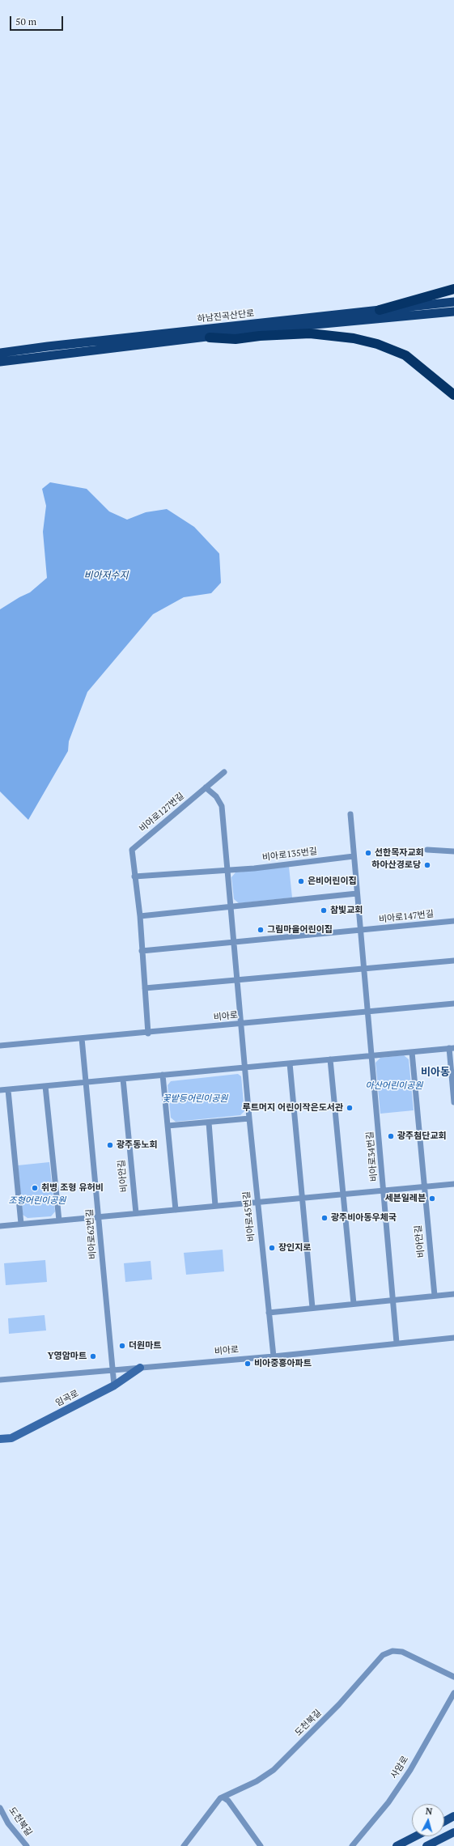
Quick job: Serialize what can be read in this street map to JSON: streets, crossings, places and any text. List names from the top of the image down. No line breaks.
{"streets":{"highway":["하남진곡산단로"],"main road":["임곡로"],"street":["비아로127번길","비아로135번길","비아로147번길","비아로","비아로34번길","비아안길","비아로45번길","비아로62번길","도천북길","사암로"]},"crossings":[["비아로127번길","비아로"],["비아로","비아로34번길"],["비아로","비아로45번길"],["비아로","비아로62번길"],["비아로","임곡로"],["비아로62번길","임곡로"]],"districts":["비아동"],"water":["비아저수지"],"parks":["아산어린이공원","꽃밭등어린이공원","조형어린이공원"],"places":["선한목자교회","하아산경로당","은비어린이집","참빛교회","그림마을어린이집","루트머지 어린이작은도서관","광주첨단교회","광주동노회","취병 조형 유허비","세븐일레븐","광주비아동우체국","장인지로","더원마트","Y영암마트","비아중흥아파트"],"scale_bar":"50 m","north":"top"}
